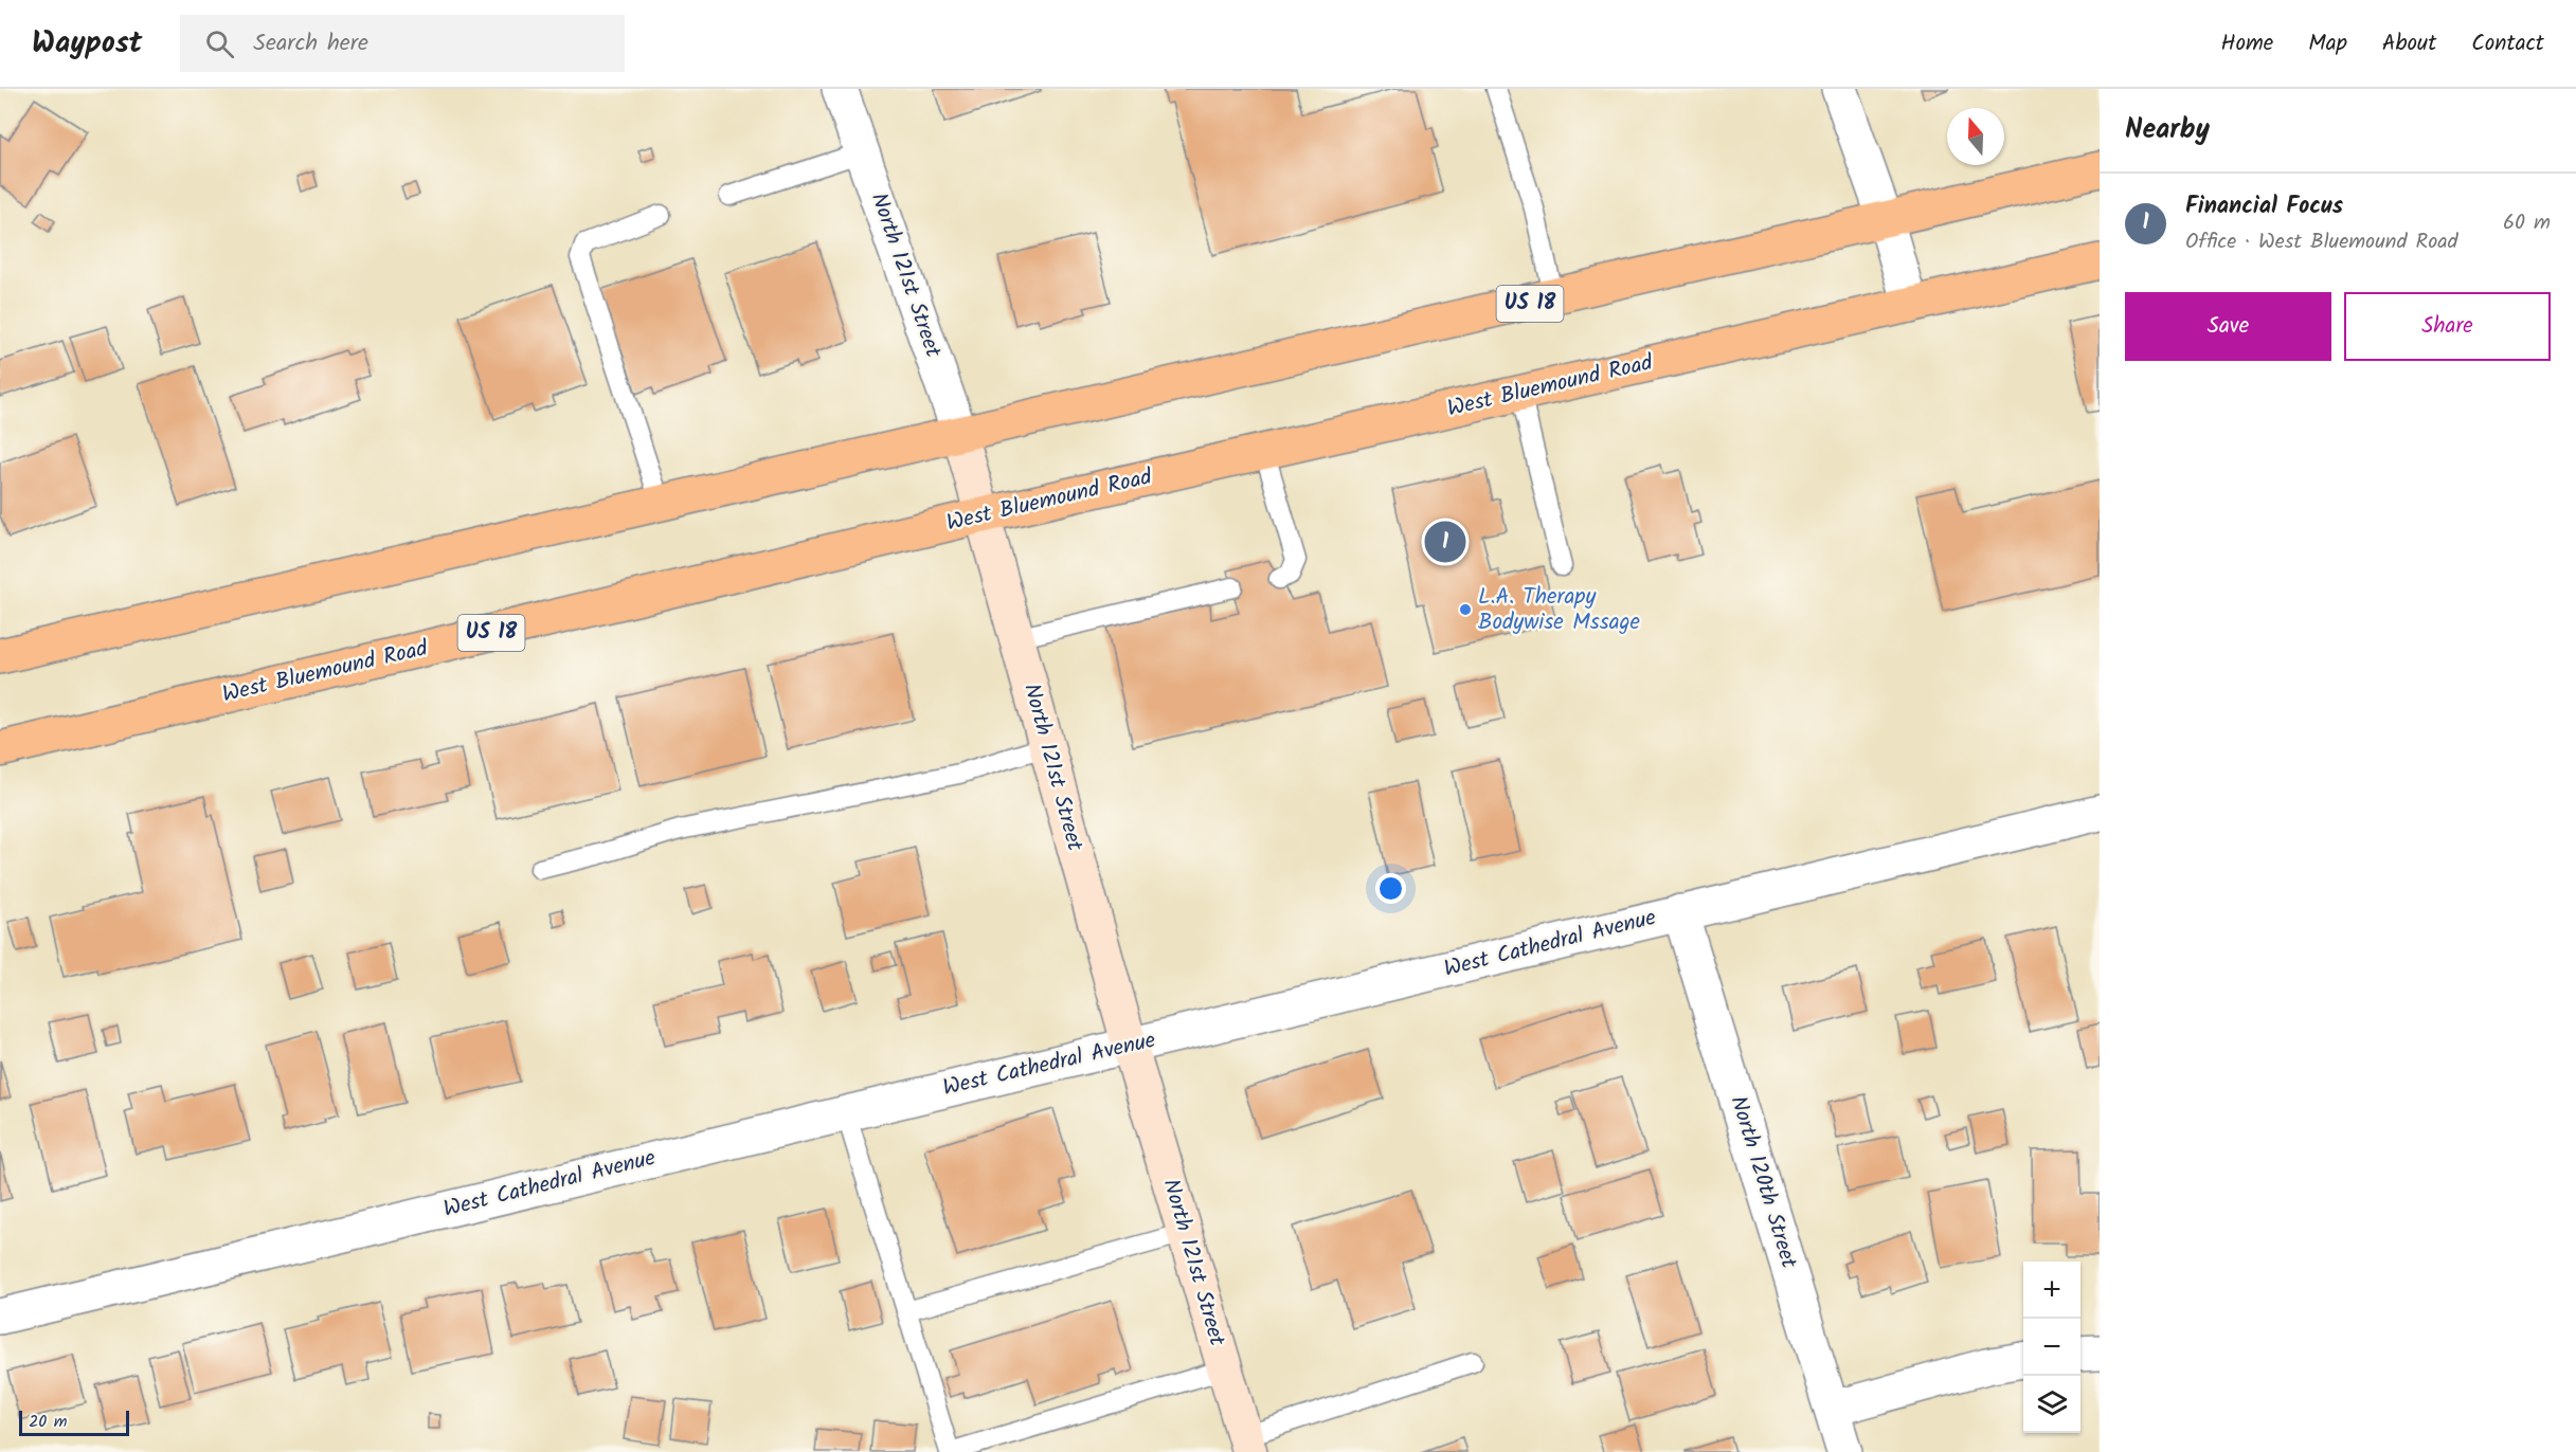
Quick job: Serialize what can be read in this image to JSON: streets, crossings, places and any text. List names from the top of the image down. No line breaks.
{"streets":{"main road":["US 18","West Bluemound Road"],"street":["North 121st Street","West Cathedral Avenue","North 120th Street"]},"crossings":[["North 121st Street","US 18"],["North 121st Street","West Bluemound Road"],["North 121st Street","West Cathedral Avenue"],["West Cathedral Avenue","North 120th Street"]],"places":["L.A. Therapy Bodywise Mssage"],"scale_bar":"20 m","north":"top","page":{"header":"Waypost","search":"Search here","nav":["Home","Map","About","Contact"],"heading":"Nearby","list":[{"mark":"1","name":"Financial Focus","note":"Office · West Bluemound Road","value":"60 m"}],"buttons":["Save","Share"],"pins":"1","map_buttons":["+","−"],"scale":"20 m"}}
